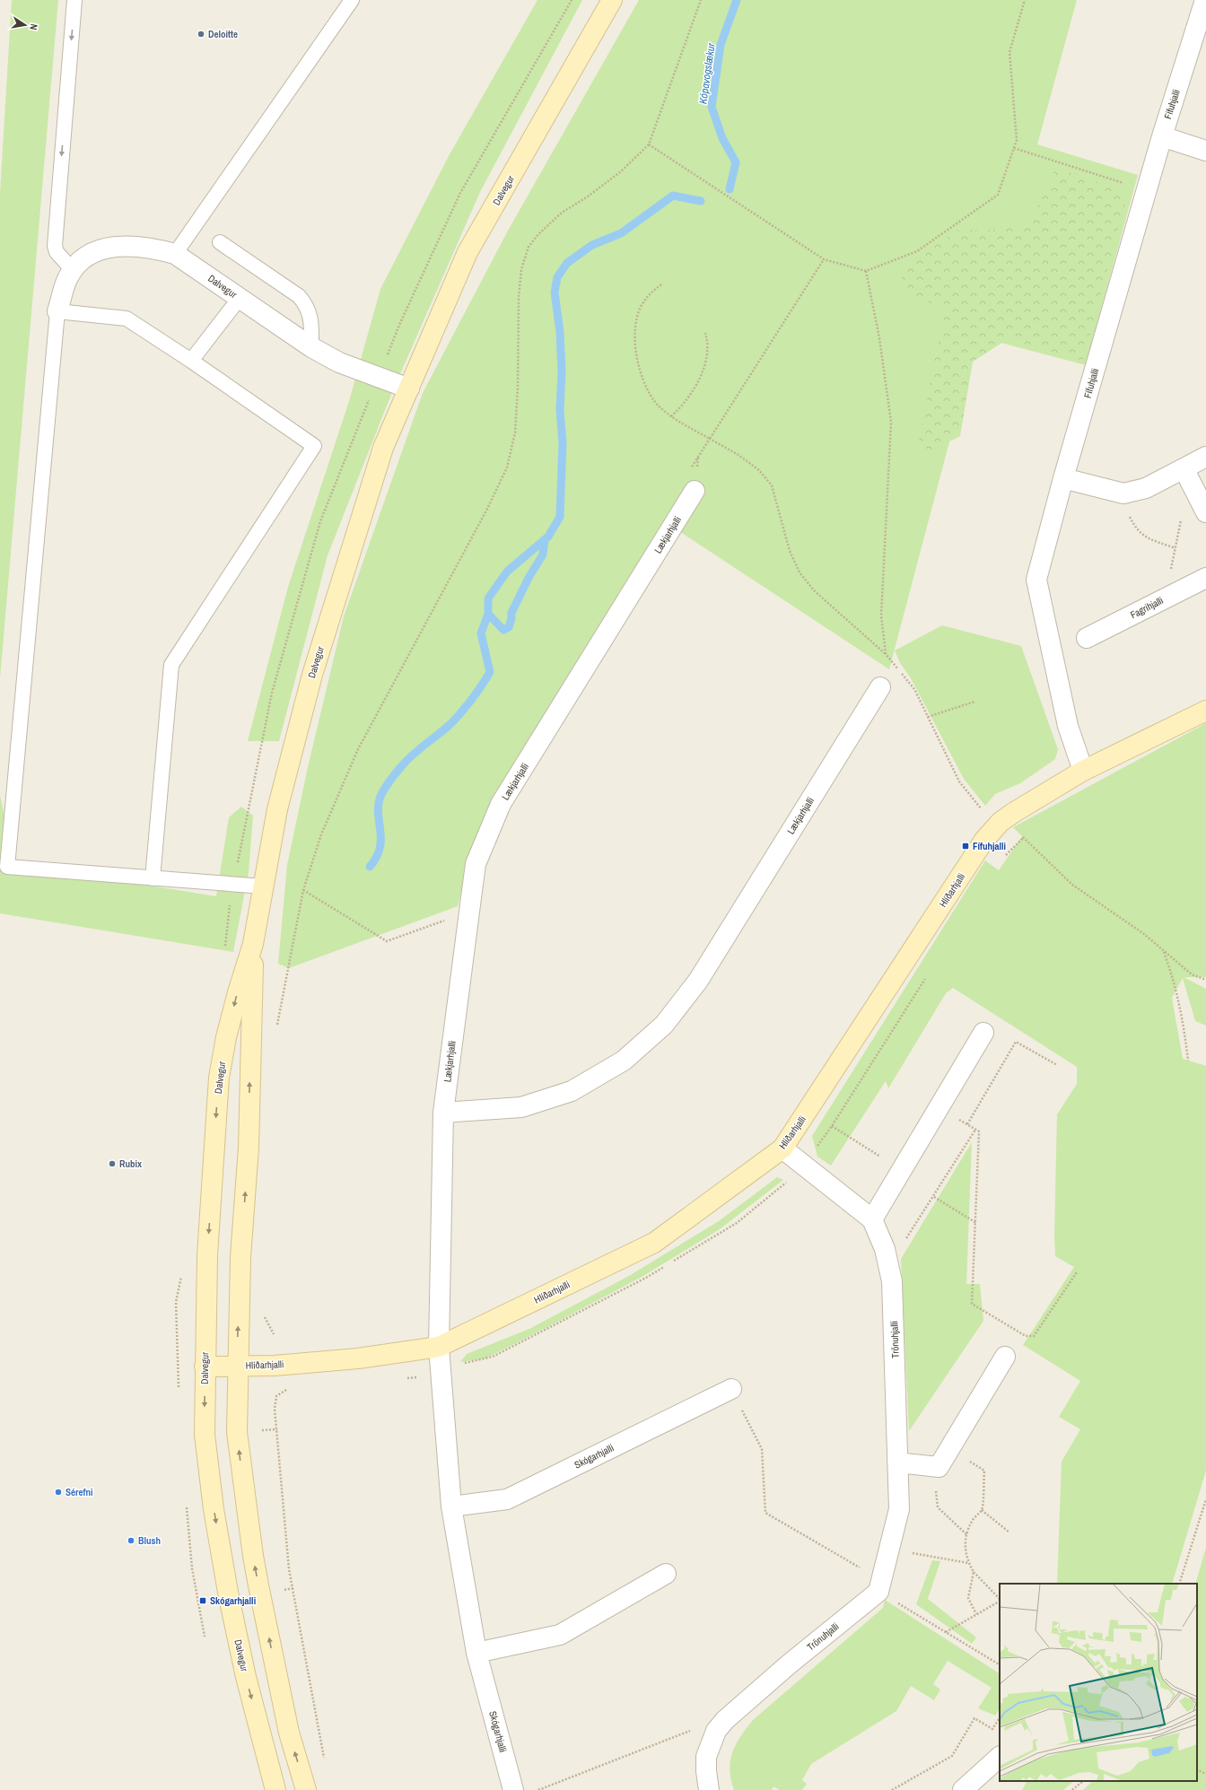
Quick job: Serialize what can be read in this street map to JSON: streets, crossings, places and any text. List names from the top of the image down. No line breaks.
{"streets":{"street":["Fífuhjalli","Dalvegur","Lækjarhjalli","Fagrihjalli","Hlíðarhjalli","Trönuhjalli","Skógarhjalli"]},"crossings":[["Fífuhjalli","Hlíðarhjalli"],["Dalvegur","Hlíðarhjalli"],["Lækjarhjalli","Hlíðarhjalli"],["Lækjarhjalli","Skógarhjalli"],["Hlíðarhjalli","Trönuhjalli"],["Hlíðarhjalli","Skógarhjalli"]],"water":["Kópavogslækur"],"places":{"other":["Deloitte","Rubix","Sérefni","Blush"],"transit":["Fífuhjalli","Skógarhjalli"]},"north":"right"}
